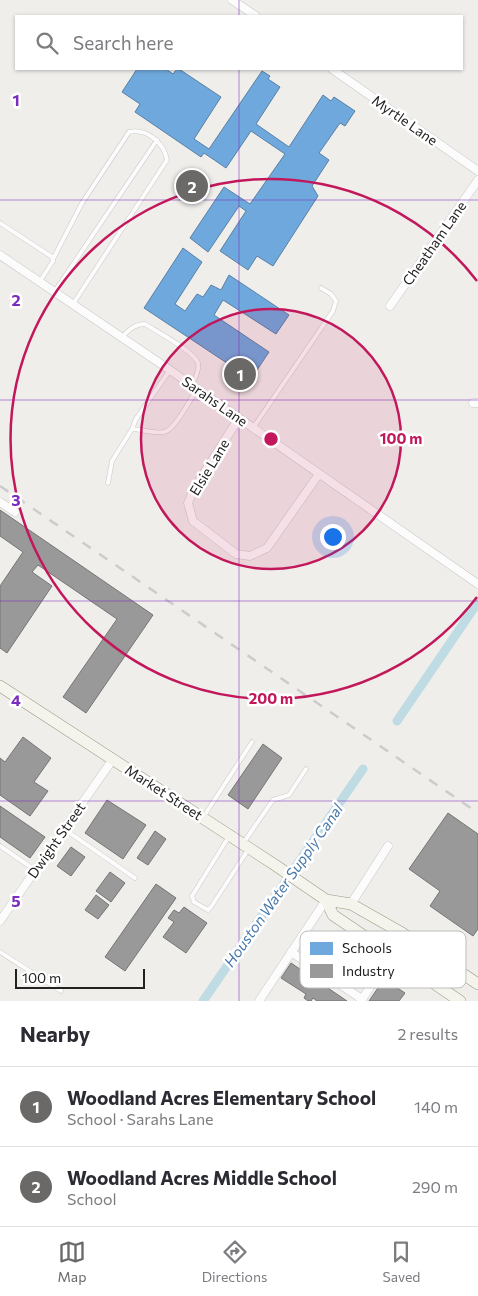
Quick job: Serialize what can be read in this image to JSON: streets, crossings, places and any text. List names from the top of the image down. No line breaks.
{"streets":{"main road":["Market Street"],"street":["Myrtle Lane","Cheatham Lane","Sarahs Lane","Elsie Lane","Dwight Street"]},"crossings":[["Sarahs Lane","Elsie Lane"],["Market Street","Dwight Street"]],"water":["Houston Water Supply Canal"],"legend":["Schools","Industry"],"scale_bar":"100 m","page":{"search":"Search here","pins":["2","1"],"scale":"100 m","heading":["Nearby","2 results"],"list":[{"mark":"1","name":"Woodland Acres Elementary School","note":"School · Sarahs Lane","value":"140 m"},{"mark":"2","name":"Woodland Acres Middle School","note":"School","value":"290 m"}],"nav":["Map","Directions","Saved"]},"grid":{"rows":["1","2","3","4","5"]},"rings":["100 m","200 m"]}
